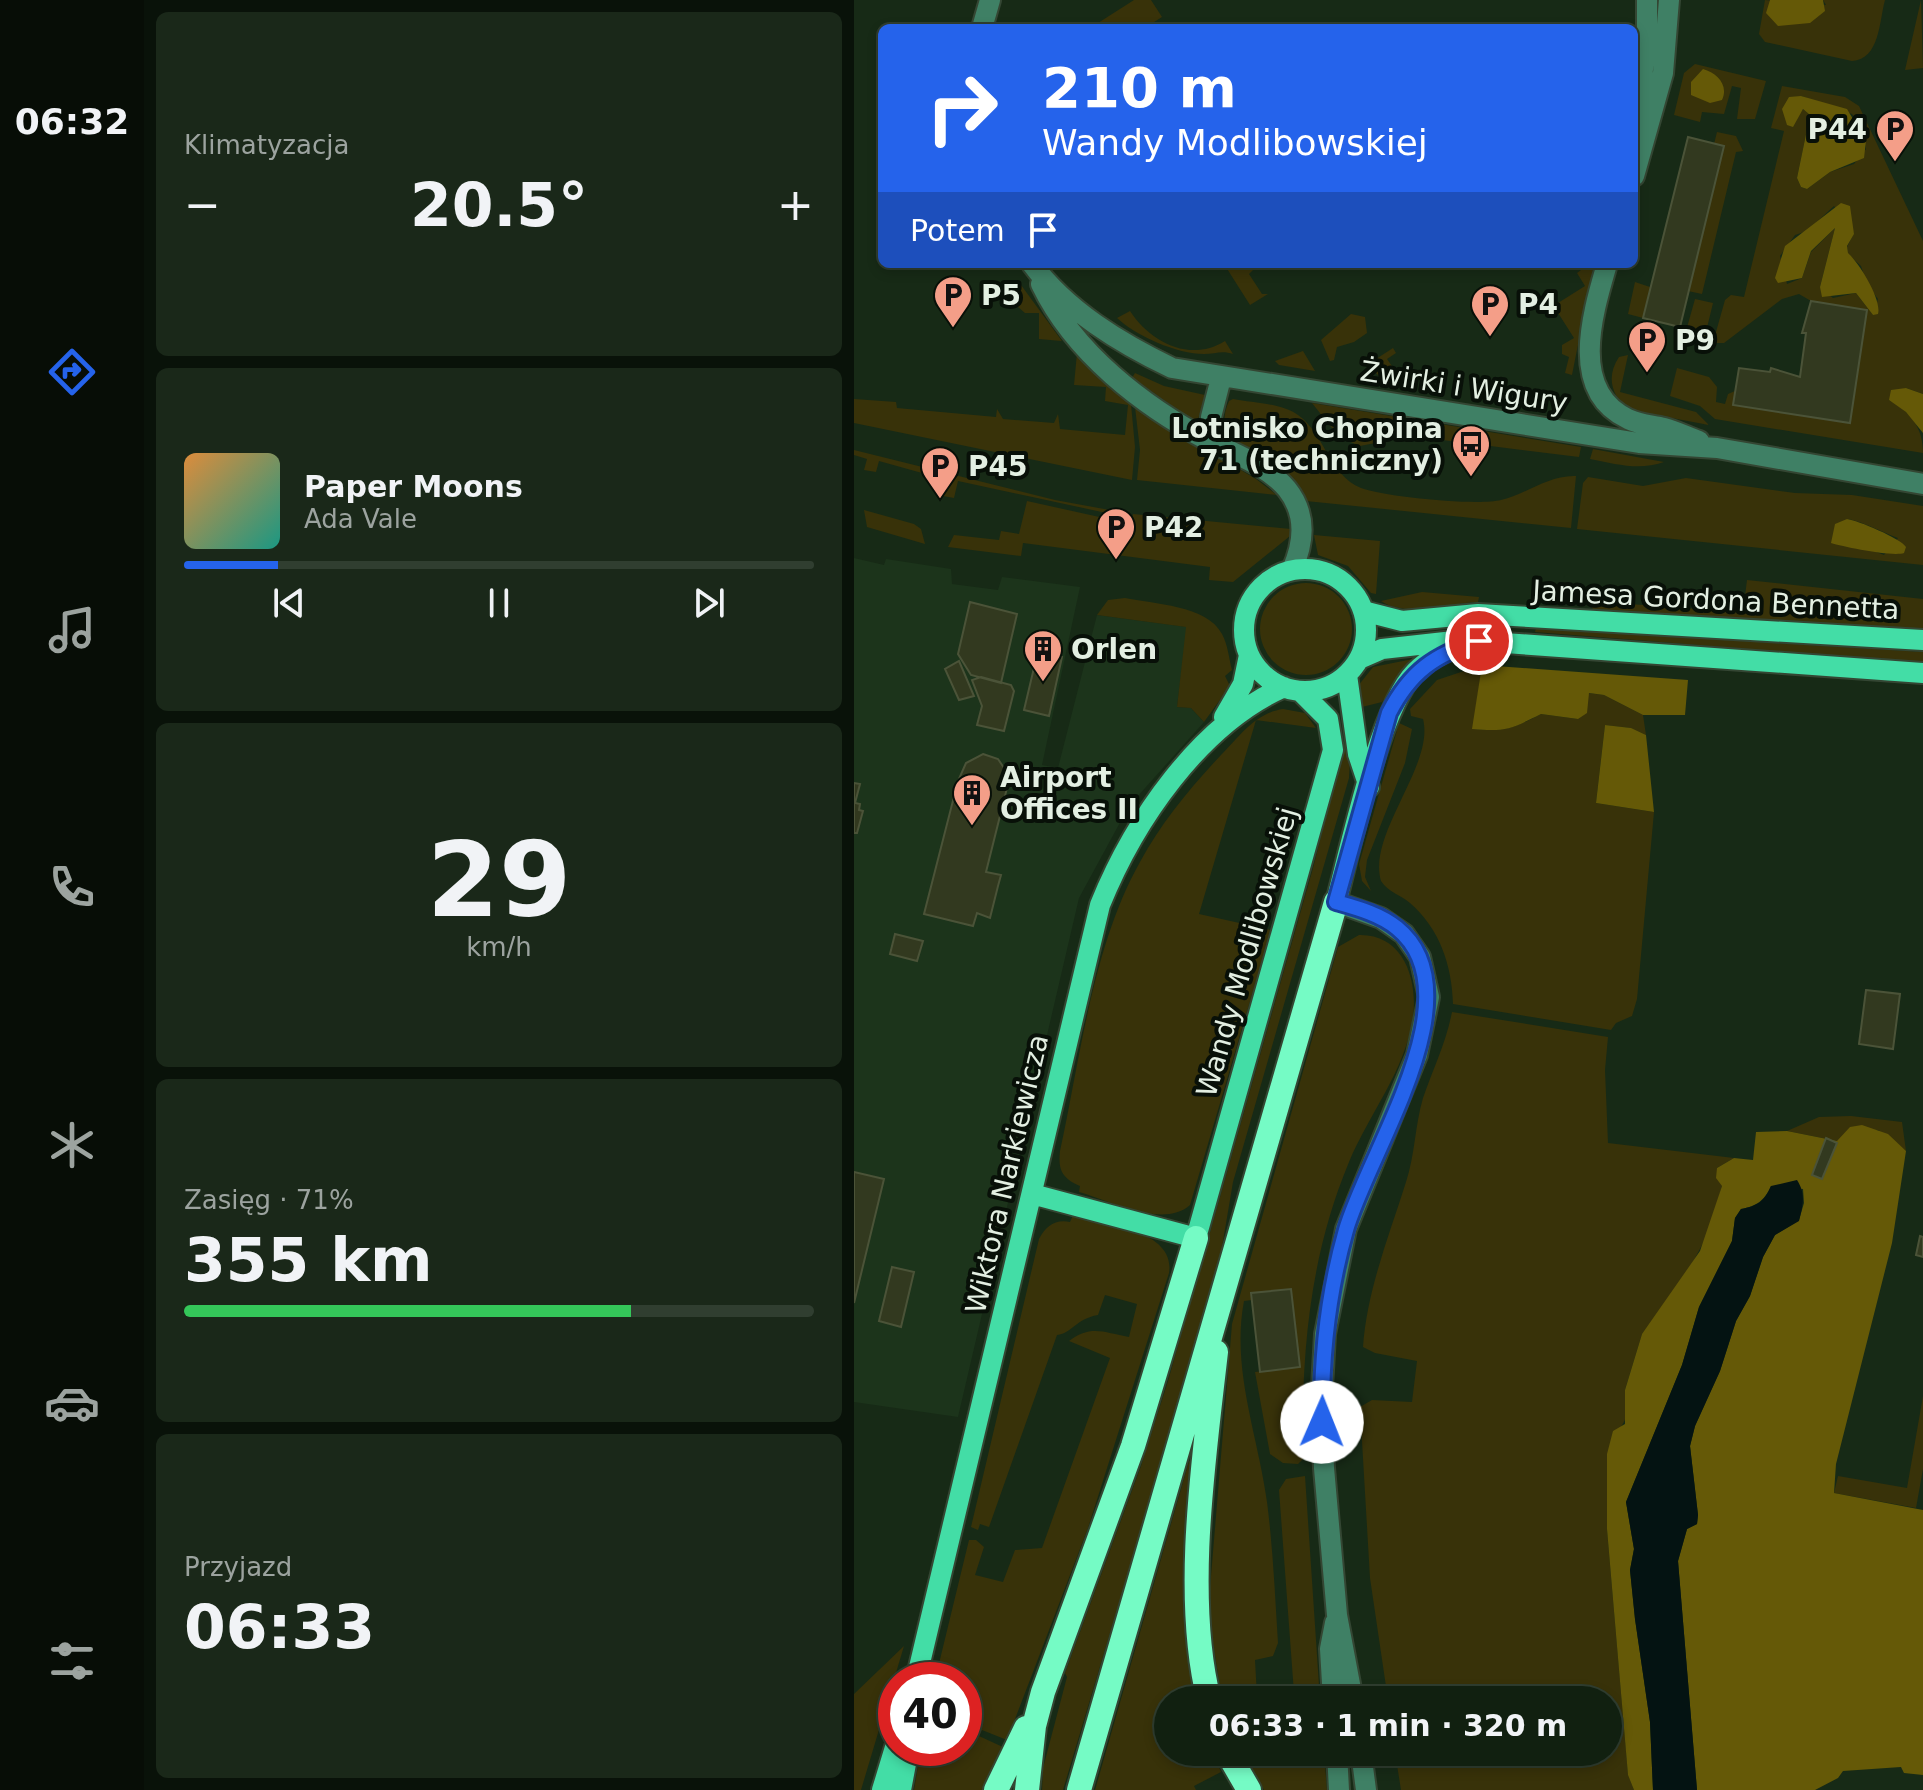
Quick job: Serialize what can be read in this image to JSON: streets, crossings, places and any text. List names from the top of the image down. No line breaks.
{"streets":{"main road":["Jamesa Gordona Bennetta","Wandy Modlibowskiej","Wiktora Narkiewicza"],"street":["Żwirki i Wigury"]},"crossings":[["Jamesa Gordona Bennetta","Wandy Modlibowskiej"],["Jamesa Gordona Bennetta","Wiktora Narkiewicza"],["Wandy Modlibowskiej","Wiktora Narkiewicza"]],"places":{"parking":["P44","P5","P4","P9","P45","P42"],"bus stop":["Lotnisko Chopina 71 (techniczny)"],"building":["Orlen","Airport Offices II"]},"page":{"tabs":"06:32","tile":["Klimatyzacja",["29","km/h"],["Zasięg · 71%","355 km"],["Przyjazd","06:33"]],"turn":["210 m","Wandy Modlibowskiej"],"heat":["−","20.5°","+"],"then":"Potem","song":["Paper Moons","Ada Vale"],"limit":"40","trip":"06:33 · 1 min · 320 m"}}
